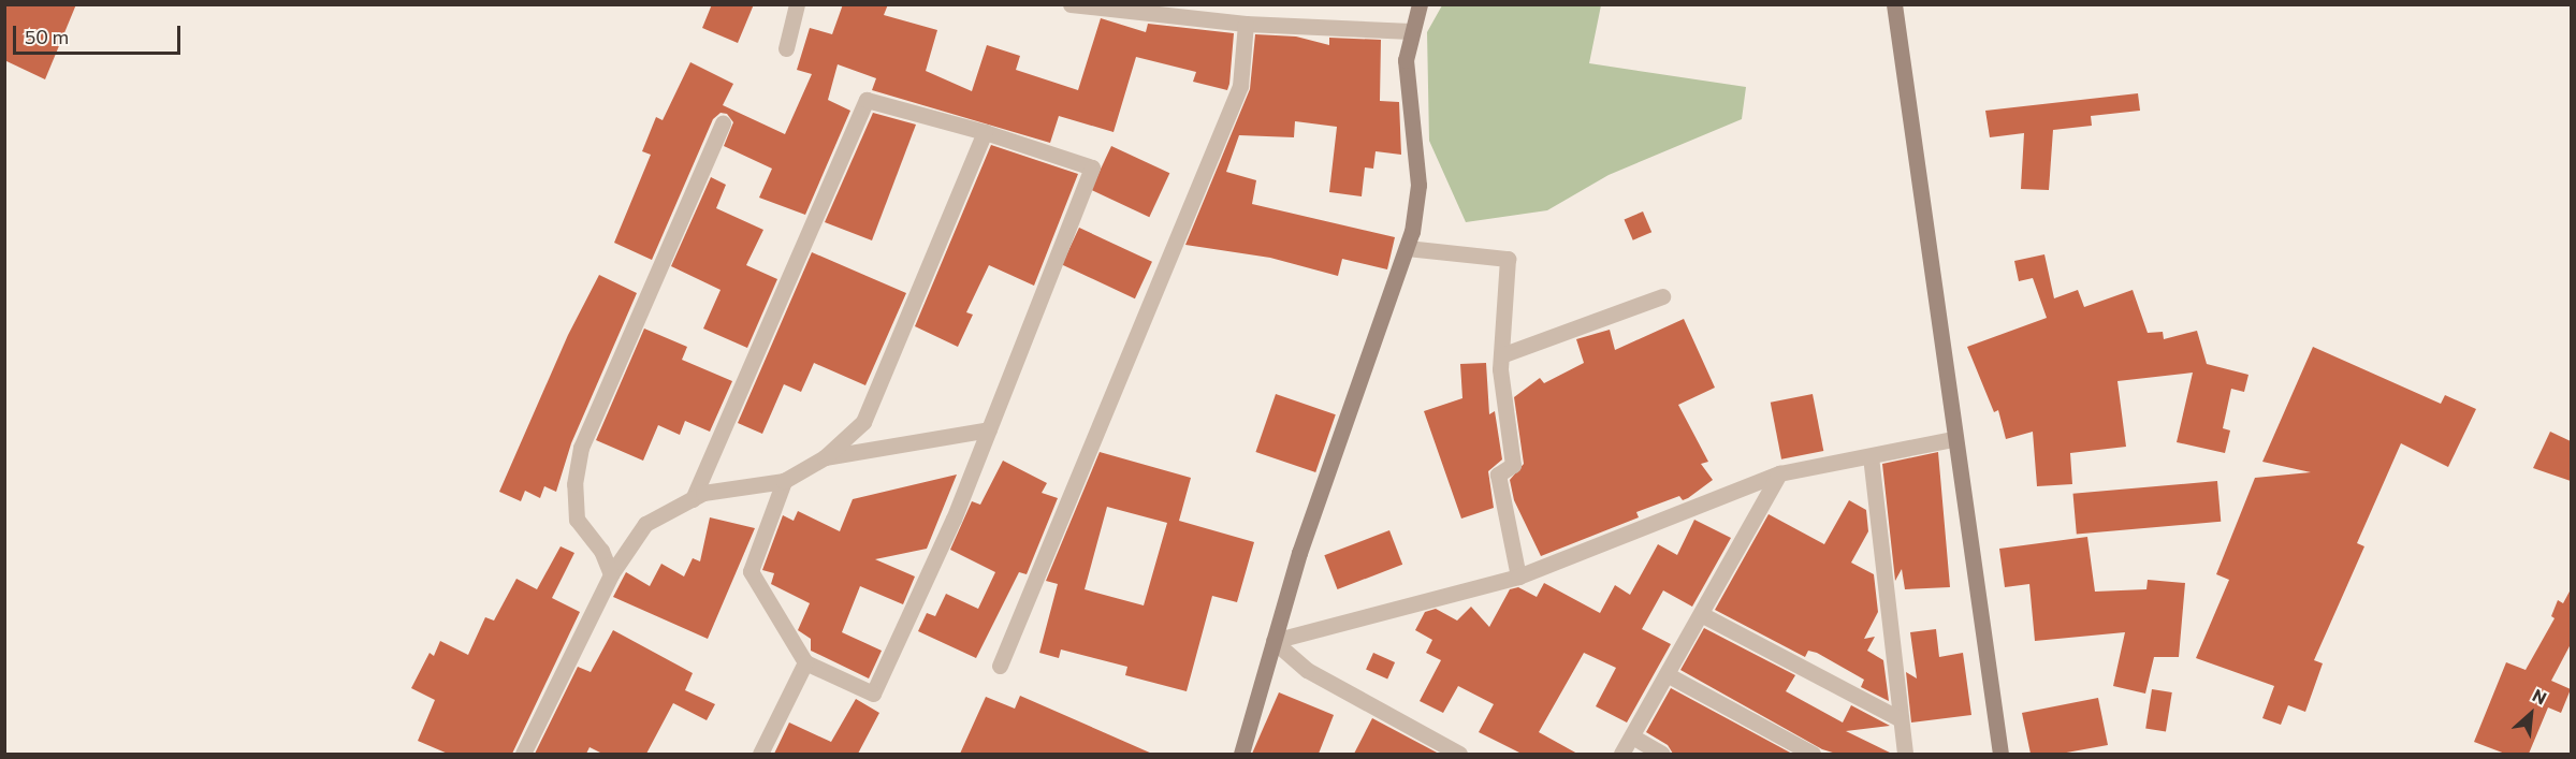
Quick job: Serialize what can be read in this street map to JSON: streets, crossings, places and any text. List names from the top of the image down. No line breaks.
{"scale_bar":"50 m","north":"top right"}
